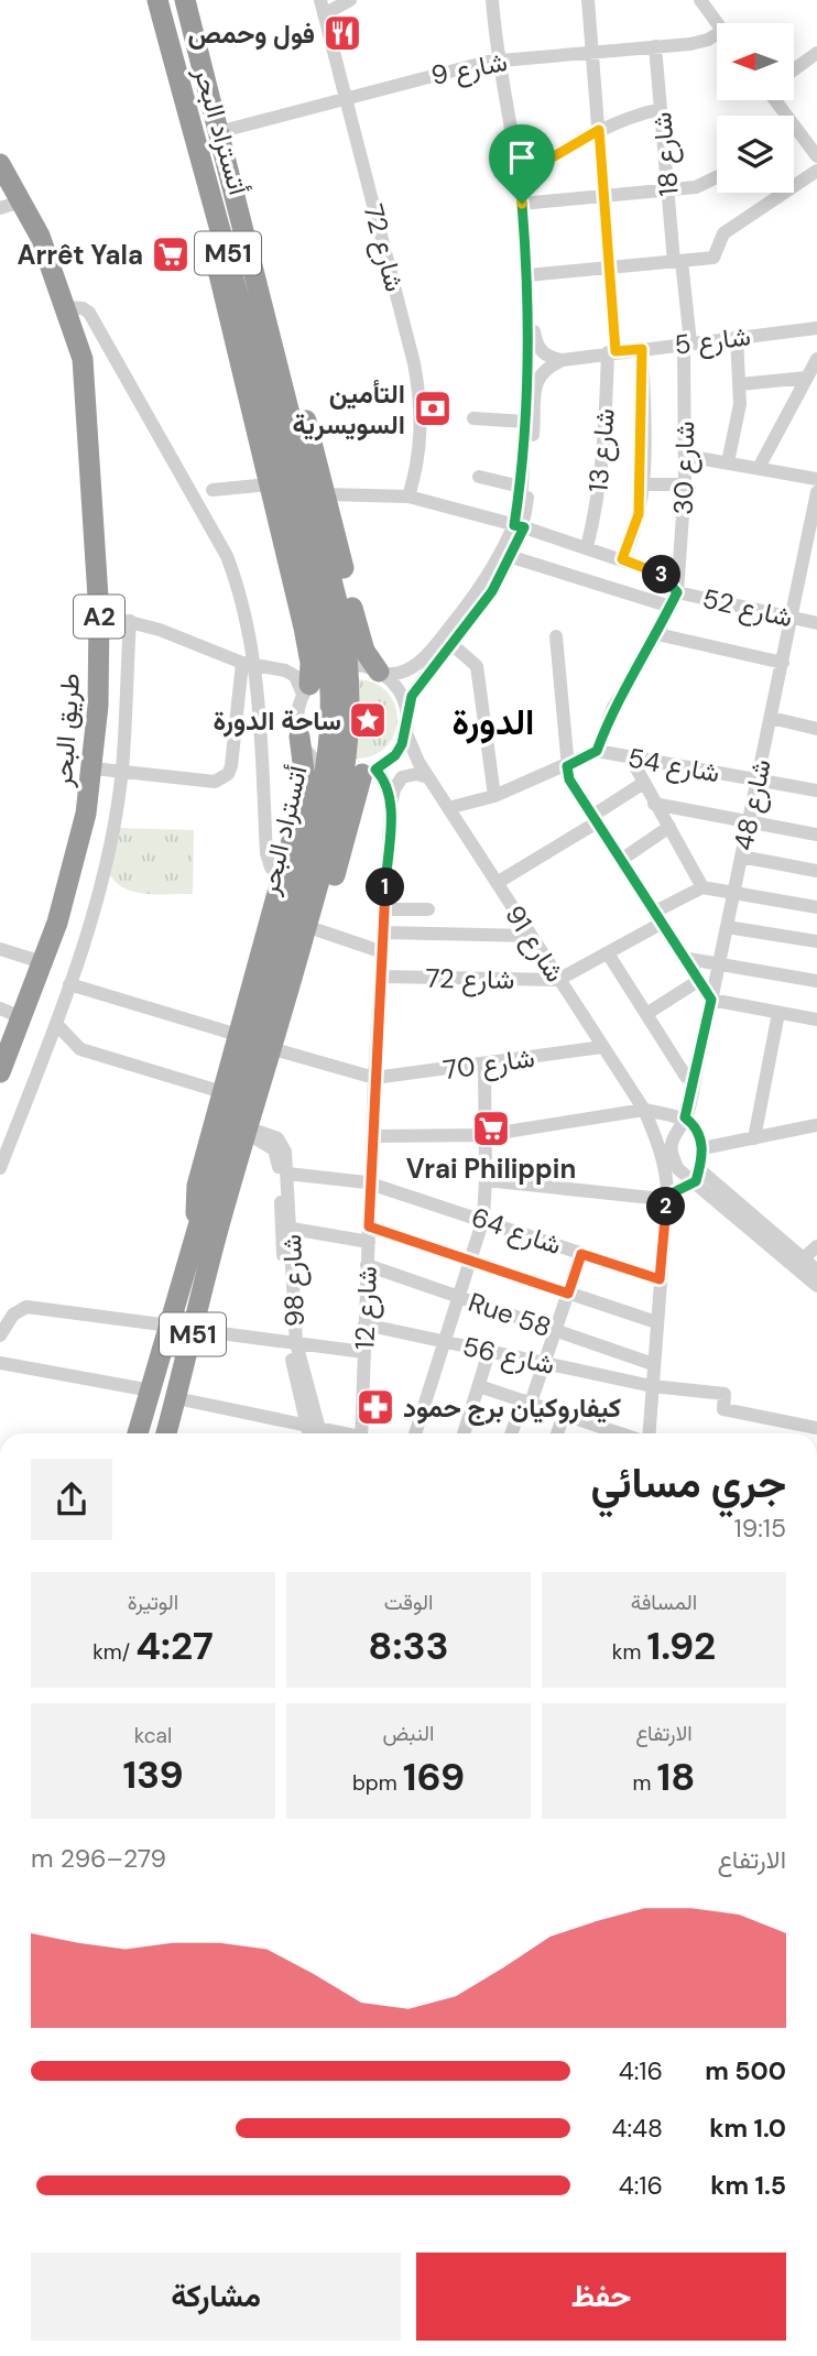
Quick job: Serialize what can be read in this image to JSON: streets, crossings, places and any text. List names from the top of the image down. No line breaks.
{"streets":{"highway":["أتستراد البحر","M51","A2","طريق البحر"],"street":["شارع 9","شارع 18","شارع 72","شارع 5","شارع 13","شارع 30","شارع 52","شارع 54","شارع 48","شارع 91","شارع 70","شارع 64","شارع 98","شارع 12","Rue 58","شارع 56"]},"crossings":[["شارع 9","أتستراد البحر"],["شارع 9","شارع 18"],["شارع 9","شارع 72"],["شارع 9","شارع 13"],["شارع 18","شارع 5"],["شارع 18","شارع 30"],["شارع 72","شارع 91"],["شارع 72","شارع 12"],["شارع 5","شارع 13"],["شارع 5","شارع 30"],["شارع 30","شارع 52"],["شارع 52","شارع 48"],["شارع 54","شارع 48"],["شارع 54","شارع 91"],["شارع 91","شارع 70"],["شارع 91","شارع 64"],["شارع 91","Rue 58"],["شارع 91","شارع 56"],["شارع 70","شارع 12"],["شارع 64","شارع 98"],["شارع 64","شارع 12"],["شارع 12","Rue 58"],["شارع 12","شارع 56"]],"districts":["الدورة"],"places":{"restaurant":["فول وحمص"],"supermarket":["Arrêt Yala","Vrai Philippin"],"bank":["التأمين السويسرية"],"place":["ساحة الدورة"],"pharmacy":["كيفاروكيان برج حمود"]},"north":"left","page":{"pins":["3","1","2"],"heading":["جري مسائي","19:15"],"stats":[["المسافة","1.92 km"],["الوقت","8:33"],["الوتيرة","4:27 /km"],["الارتفاع","18 m"],["النبض","169 bpm"],["kcal","139"]],"chart":["الارتفاع","279–296 m"],"list":[{"name":"500 m","note":"4:16"},{"name":"1.0 km","note":"4:48"},{"name":"1.5 km","note":"4:16"}],"buttons":["حفظ","مشاركة"]}}
